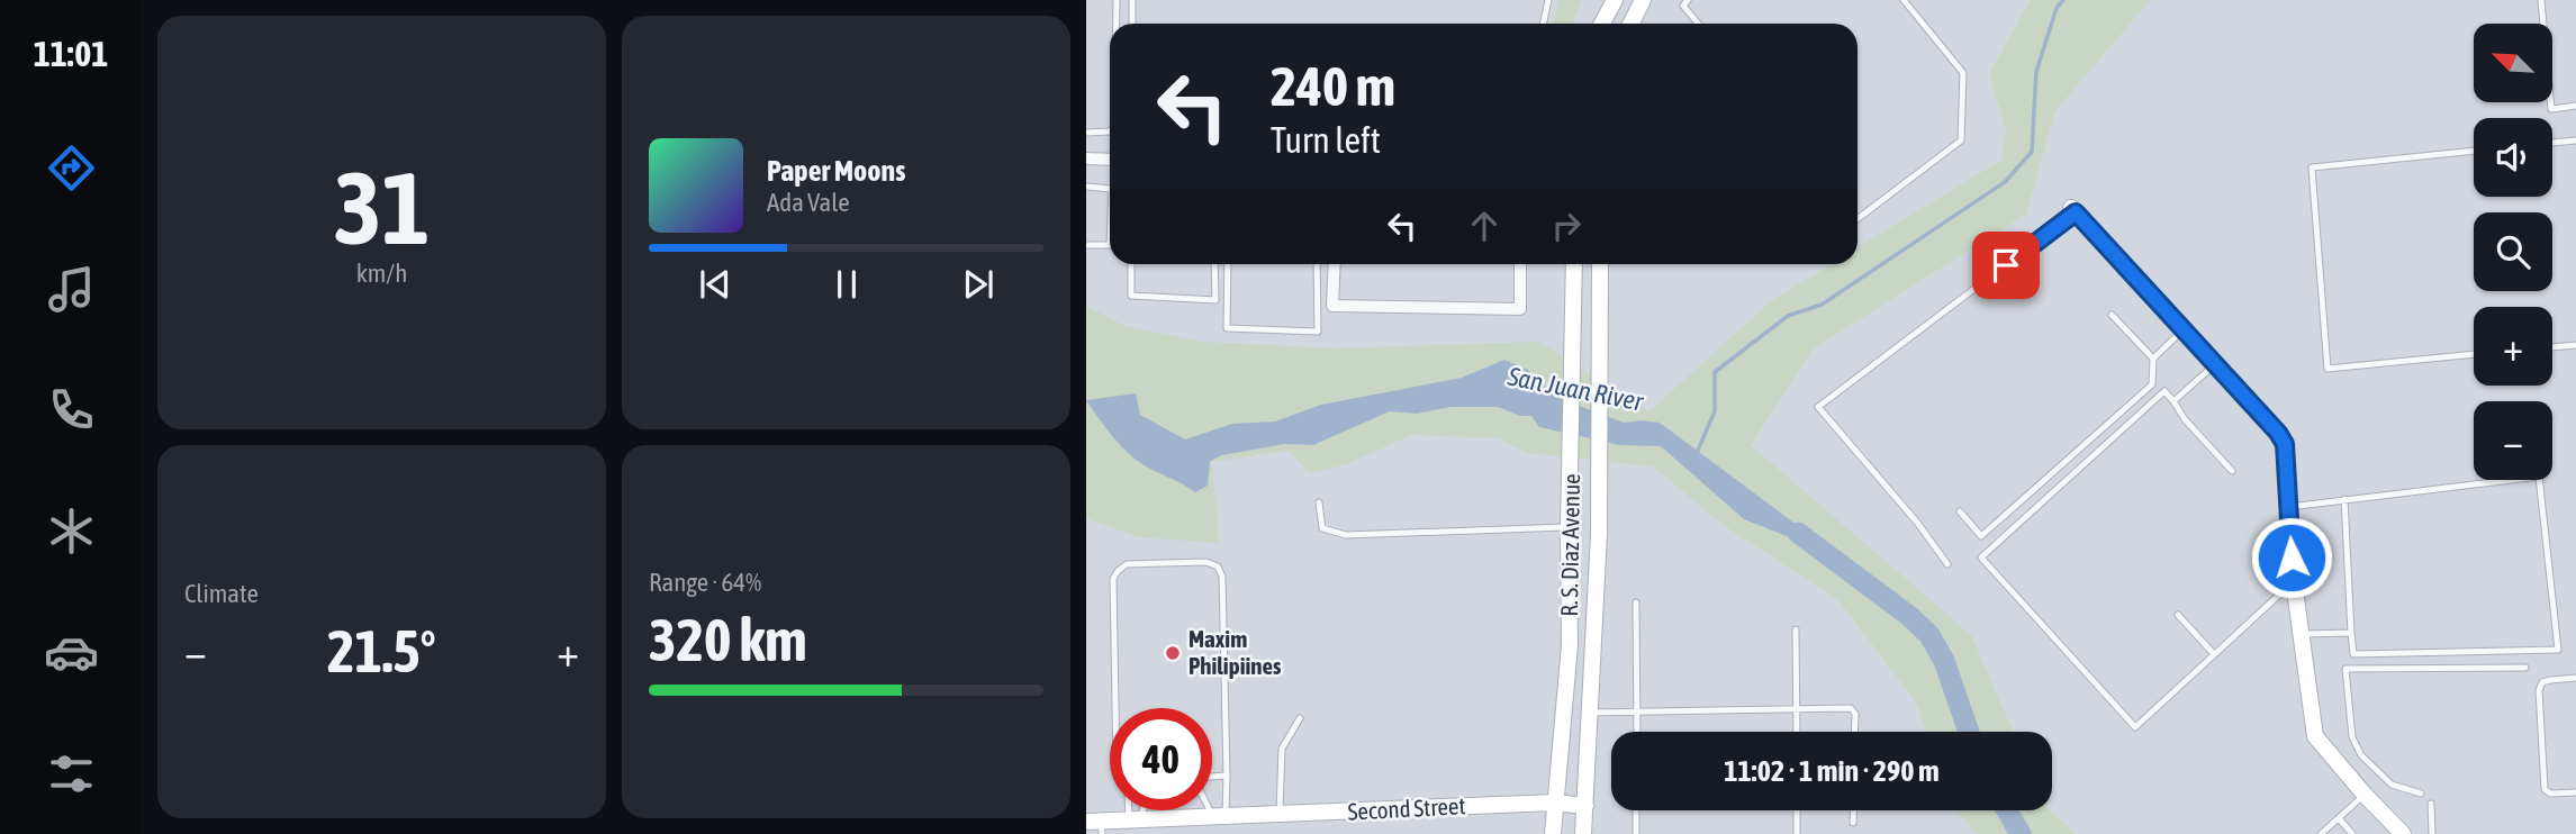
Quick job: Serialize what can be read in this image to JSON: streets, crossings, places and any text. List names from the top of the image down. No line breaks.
{"streets":{"street":["R. S. Diaz Avenue","Second Street"]},"crossings":[["R. S. Diaz Avenue","Second Street"]],"water":["San Juan River"],"places":["Maxim Philipiines"],"north":"top left","page":{"tabs":"11:01","tile":[["31","km/h"],"Climate",["Range · 64%","320 km"]],"map_buttons":["+","−"],"turn":["240 m","Turn left"],"song":["Paper Moons","Ada Vale"],"heat":["−","21.5°","+"],"limit":"40","trip":"11:02 · 1 min · 290 m"}}
